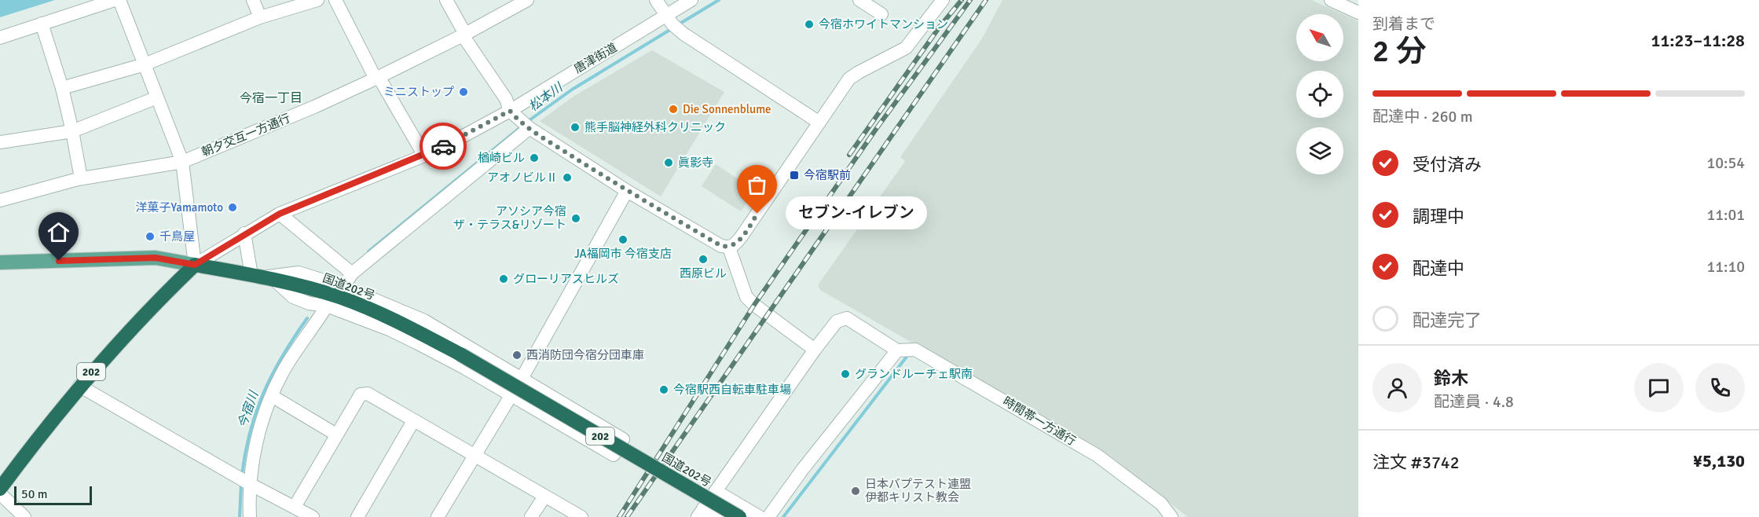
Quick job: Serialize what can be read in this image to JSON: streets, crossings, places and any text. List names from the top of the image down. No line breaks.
{"streets":{"highway":["国道202号","202"],"street":["唐津街道","朝夕交互一方通行","時間帯一方通行"]},"crossings":[["唐津街道","国道202号"],["唐津街道","202"],["国道202号","202"]],"districts":["今宿一丁目"],"water":["松本川","今宿川"],"places":{"other":["今宿ホワイトマンション","ミニストップ","Die Sonnenblume","熊手脳神経外科クリニック","楢崎ビル","眞影寺","アオノビルⅡ","洋菓子Yamamoto","セブン-イレブン","アソシア今宿 ザ・テラス&リゾート","千鳥屋","JA福岡市 今宿支店","西原ビル","グローリアスヒルズ","西消防団今宿分団車庫","グランドルーチェ駅南","今宿駅西自転車駐車場","日本バプテスト連盟 伊都キリスト教会"],"transit":["今宿駅前"]},"scale_bar":"50 m","north":"top left","page":{"heading":["2 分","到着まで","11:23–11:28"],"panel":["鈴木","配達員 · 4.8","注文 #3742","¥5,130"],"bar":"配達中 · 260 m","list":[["受付済み","10:54"],["調理中","11:01"],["配達中","11:10"],"配達完了"],"bubble":"セブン-イレブン","scale":"50 m"}}
